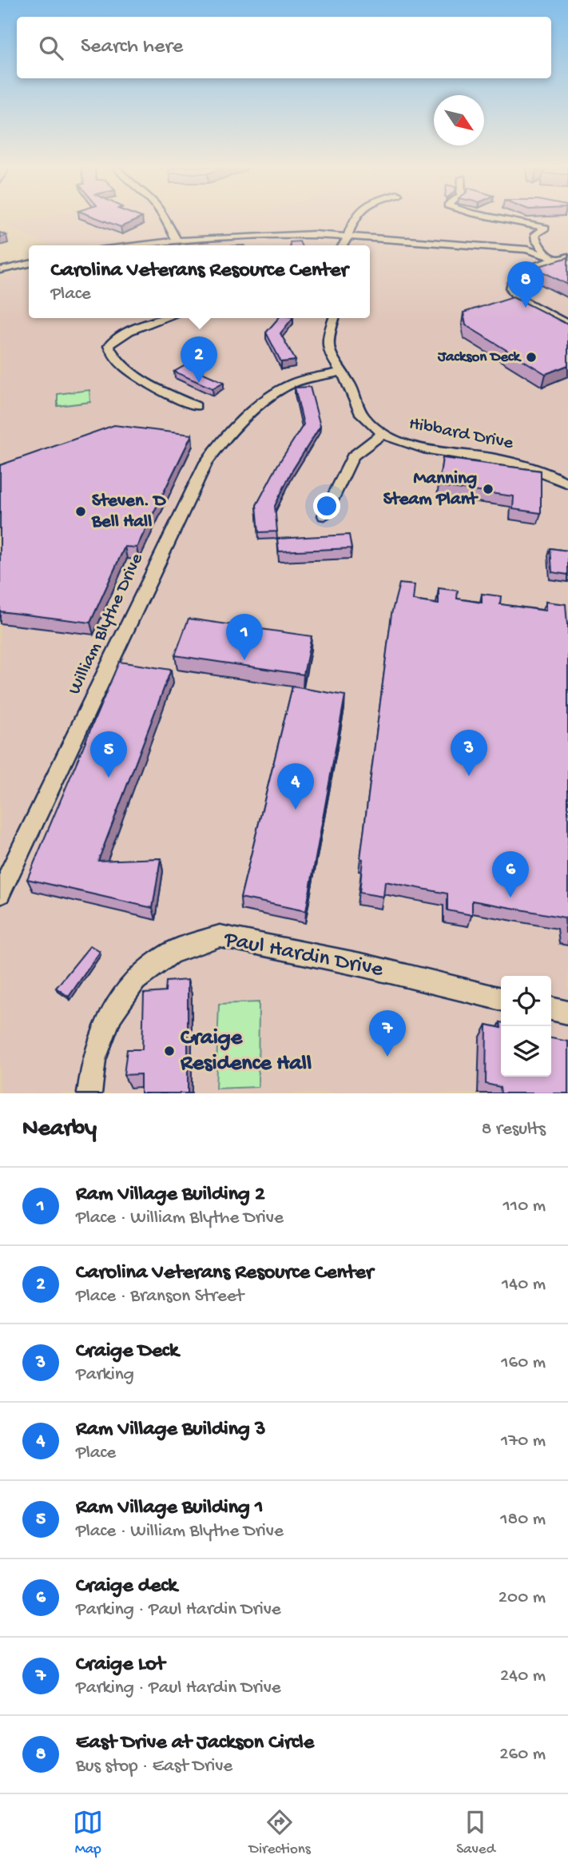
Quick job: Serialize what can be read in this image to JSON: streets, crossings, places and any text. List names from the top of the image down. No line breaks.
{"streets":{"street":["Hibbard Drive","William Blythe Drive","Paul Hardin Drive"]},"crossings":[["Hibbard Drive","William Blythe Drive"]],"places":["Jackson Deck","Manning Steam Plant","Steven. D Bell Hall","Craige Residence Hall"],"north":"bottom right","page":{"search":"Search here","popup":["Carolina Veterans Resource Center","Place"],"pins":["8","2","1","3","5","4","6","7"],"heading":["Nearby","8 results"],"list":[{"mark":"1","name":"Ram Village Building 2","note":"Place · William Blythe Drive","value":"110 m"},{"mark":"2","name":"Carolina Veterans Resource Center","note":"Place · Branson Street","value":"140 m"},{"mark":"3","name":"Craige Deck","note":"Parking","value":"160 m"},{"mark":"4","name":"Ram Village Building 3","note":"Place","value":"170 m"},{"mark":"5","name":"Ram Village Building 1","note":"Place · William Blythe Drive","value":"180 m"},{"mark":"6","name":"Craige deck","note":"Parking · Paul Hardin Drive","value":"200 m"},{"mark":"7","name":"Craige Lot","note":"Parking · Paul Hardin Drive","value":"240 m"},{"mark":"8","name":"East Drive at Jackson Circle","note":"Bus stop · East Drive","value":"260 m"}],"nav":["Map","Directions","Saved"]}}
